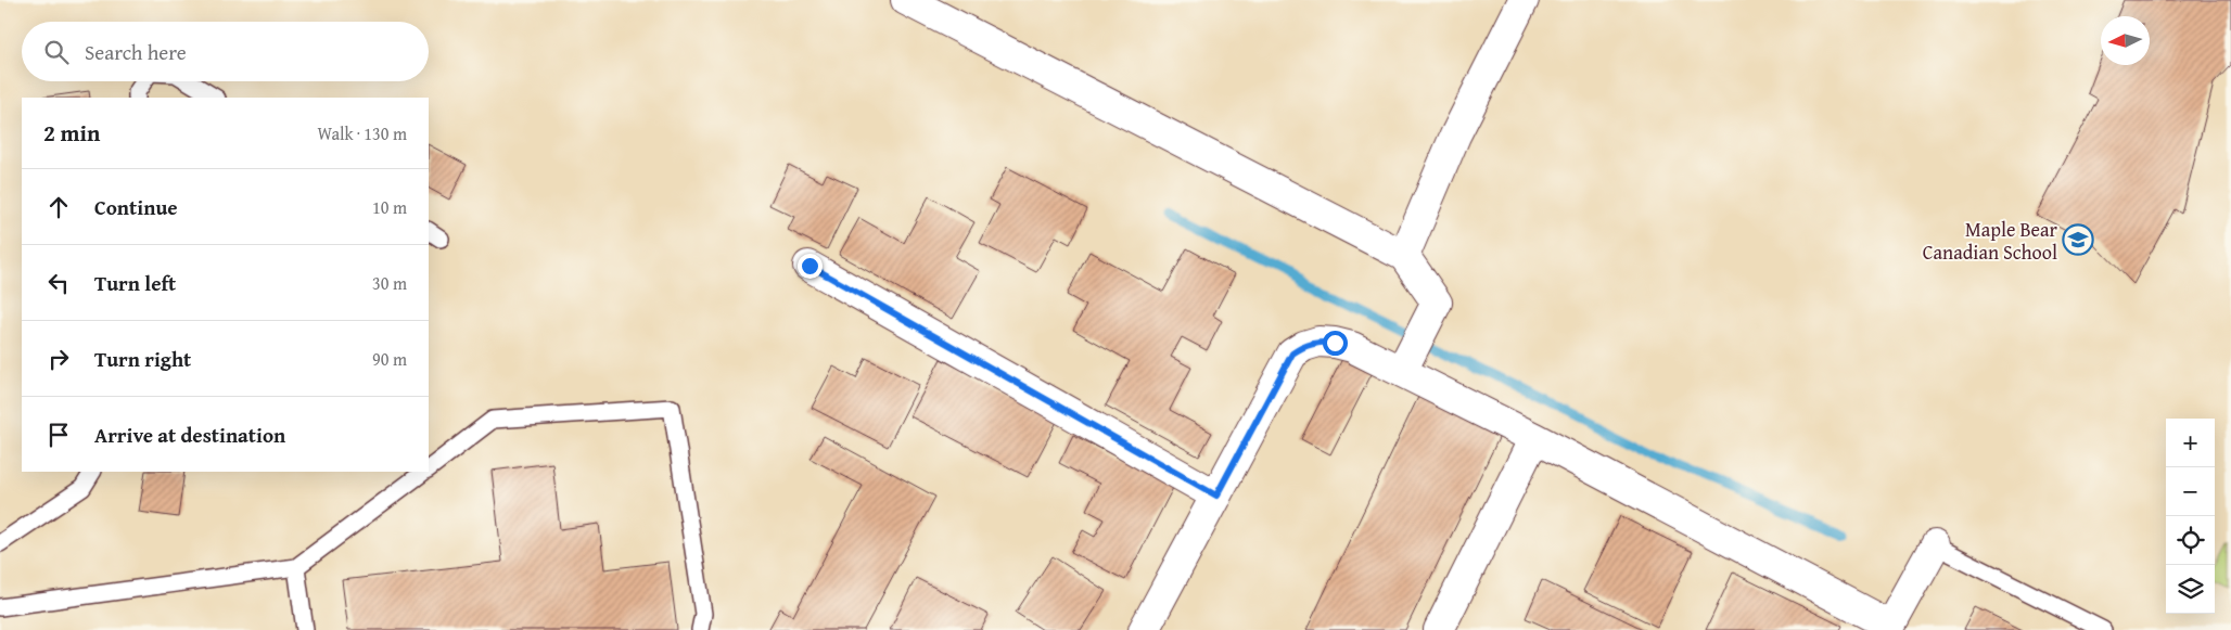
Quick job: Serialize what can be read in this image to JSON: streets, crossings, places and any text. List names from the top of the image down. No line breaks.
{"places":{"school or university":["Maple Bear Canadian School"]},"north":"left","page":{"search":"Search here","heading":["2 min","Walk · 130 m"],"list":[["Continue","10 m"],["Turn left","30 m"],["Turn right","90 m"],"Arrive at destination"],"map_buttons":["+","−"]}}
